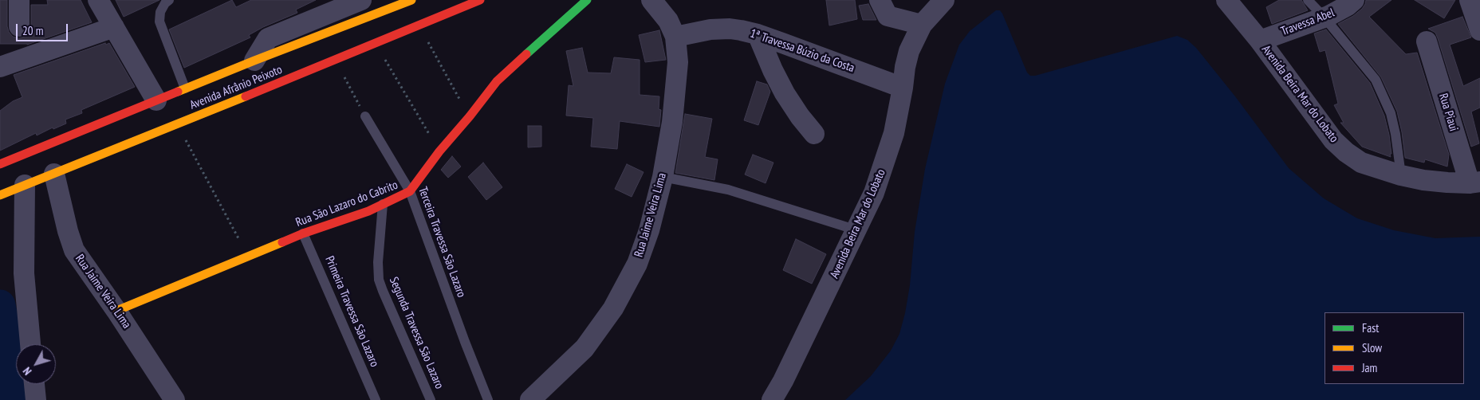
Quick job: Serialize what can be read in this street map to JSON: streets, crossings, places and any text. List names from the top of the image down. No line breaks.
{"streets":{"main road":["Avenida Afrânio Peixoto","Rua São Lazaro do Cabrito"],"street":["Travessa Abel","1ª Travessa Búzio da Costa","Avenida Beira Mar do Lobato","Rua Piaui","Rua Jaime Veira Lima"],"lane":["Terceira Travessa São Lazaro","Primeira Travessa São Lazaro","Segunda Travessa São Lazaro"]},"crossings":[["Travessa Abel","Avenida Beira Mar do Lobato"],["1ª Travessa Búzio da Costa","Avenida Beira Mar do Lobato"],["1ª Travessa Búzio da Costa","Rua Jaime Veira Lima"],["Avenida Afrânio Peixoto","Rua Jaime Veira Lima"],["Avenida Beira Mar do Lobato","Rua Piaui"],["Rua São Lazaro do Cabrito","Rua Jaime Veira Lima"],["Rua São Lazaro do Cabrito","Terceira Travessa São Lazaro"],["Rua São Lazaro do Cabrito","Primeira Travessa São Lazaro"],["Rua São Lazaro do Cabrito","Segunda Travessa São Lazaro"]],"legend":["Fast","Slow","Jam"],"scale_bar":"20 m","north":"bottom left"}
